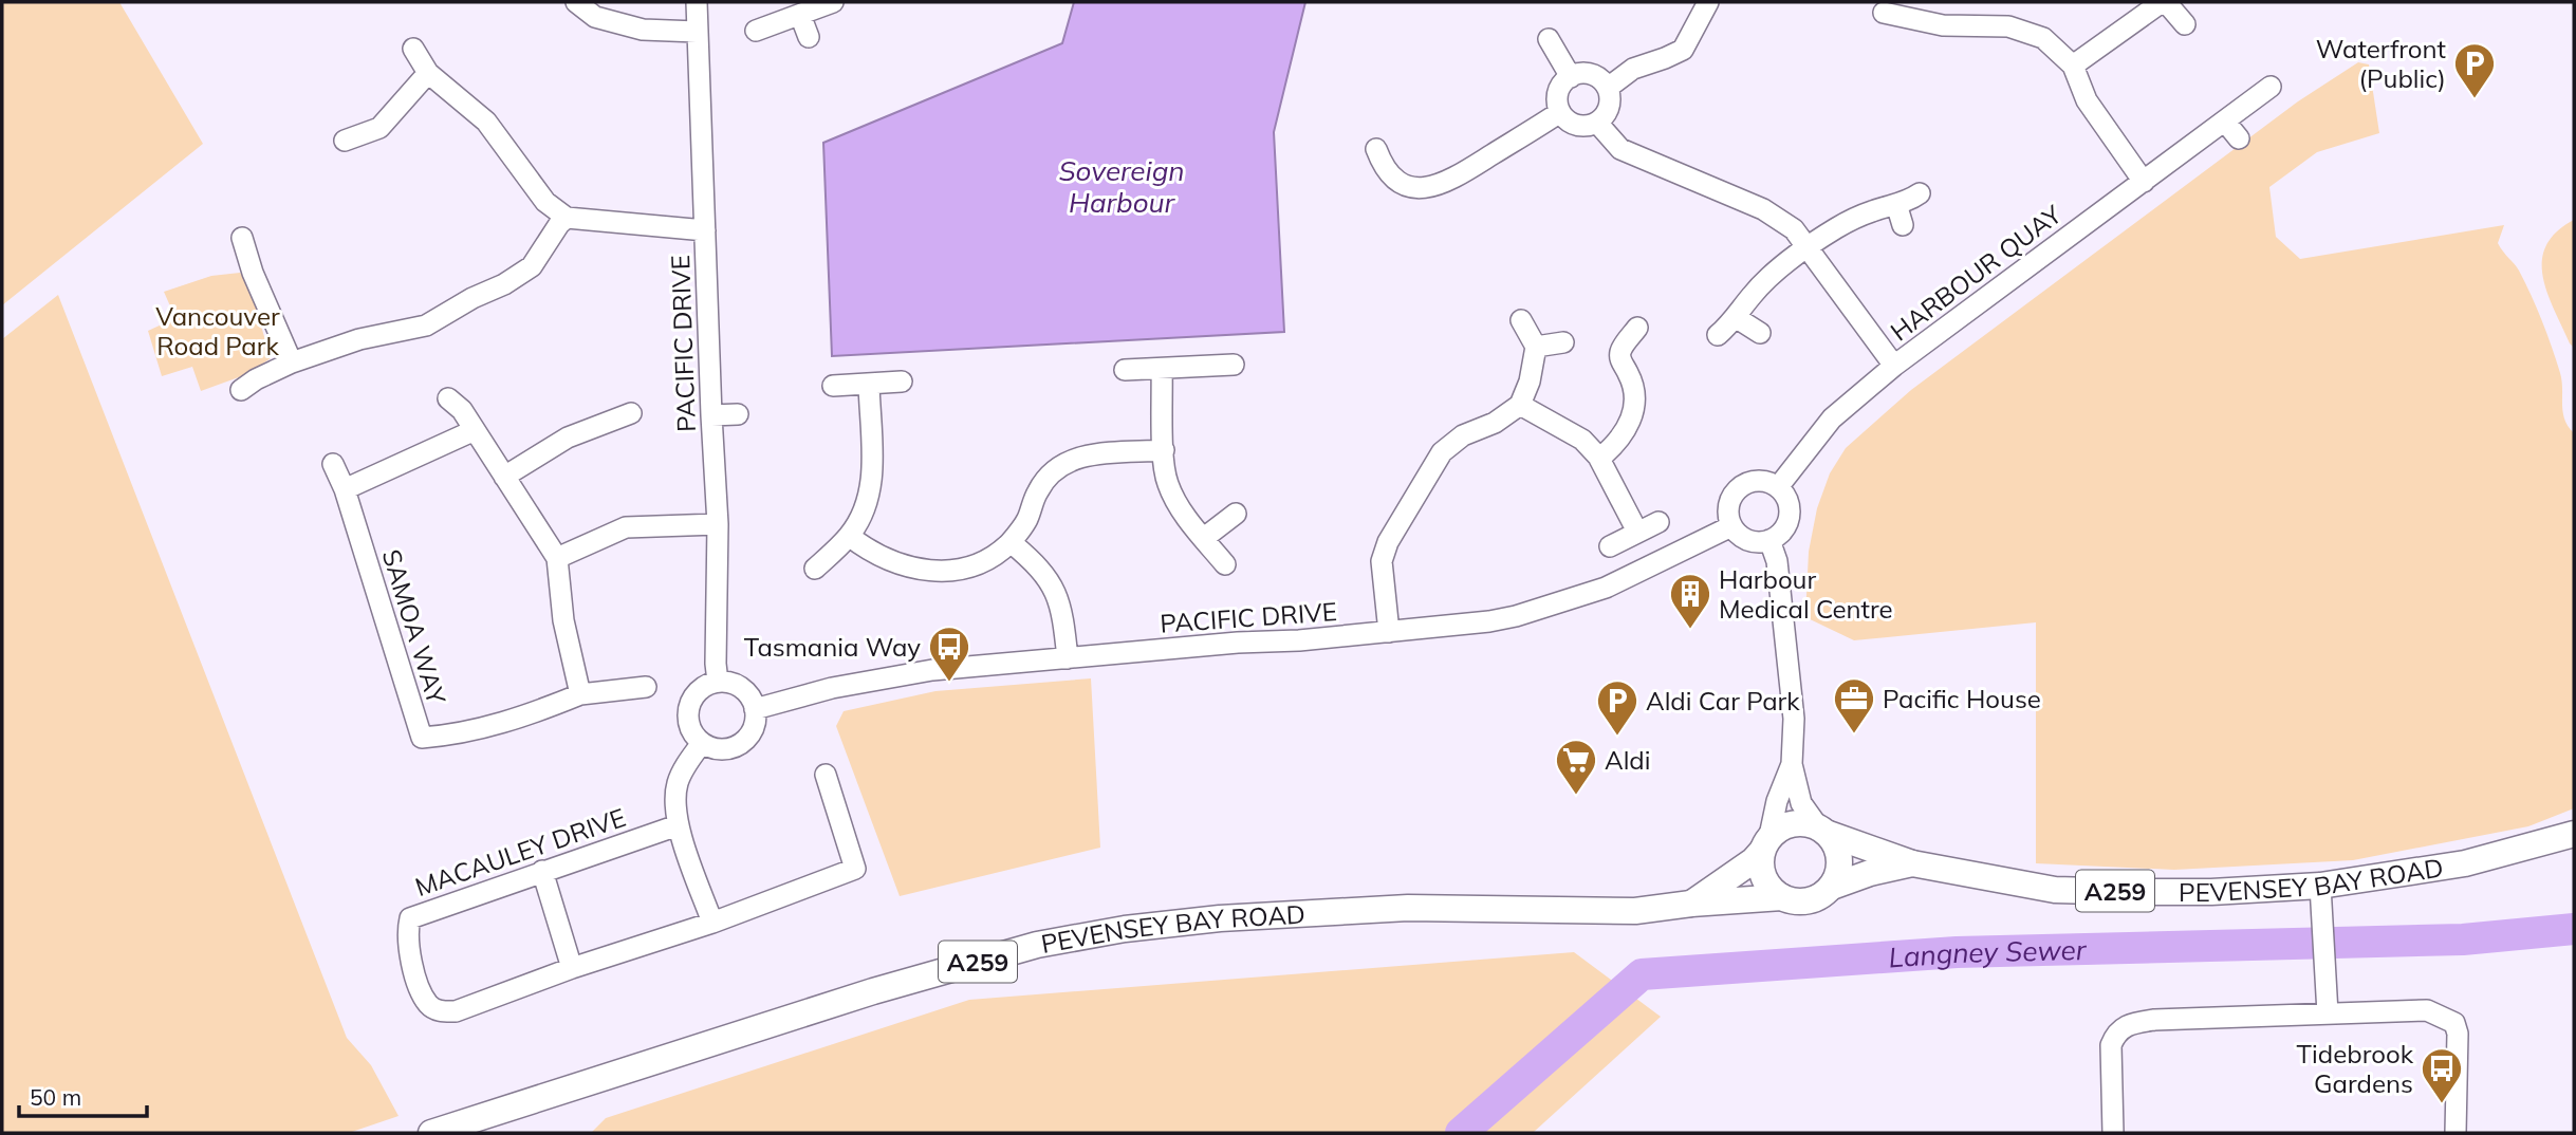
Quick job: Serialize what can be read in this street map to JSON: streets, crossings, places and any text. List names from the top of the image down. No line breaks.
{"streets":{"main road":["PEVENSEY BAY ROAD","A259"],"street":["HARBOUR QUAY","PACIFIC DRIVE","SAMOA WAY","MACAULEY DRIVE"]},"crossings":[["HARBOUR QUAY","PACIFIC DRIVE"]],"water":["Sovereign Harbour","Langney Sewer"],"parks":["Vancouver Road Park"],"places":{"parking":["Waterfront (Public)","Aldi Car Park"],"building":["Harbour Medical Centre"],"bus stop":["Tasmania Way","Tidebrook Gardens"],"office":["Pacific House"],"supermarket":["Aldi"]},"scale_bar":"50 m"}
